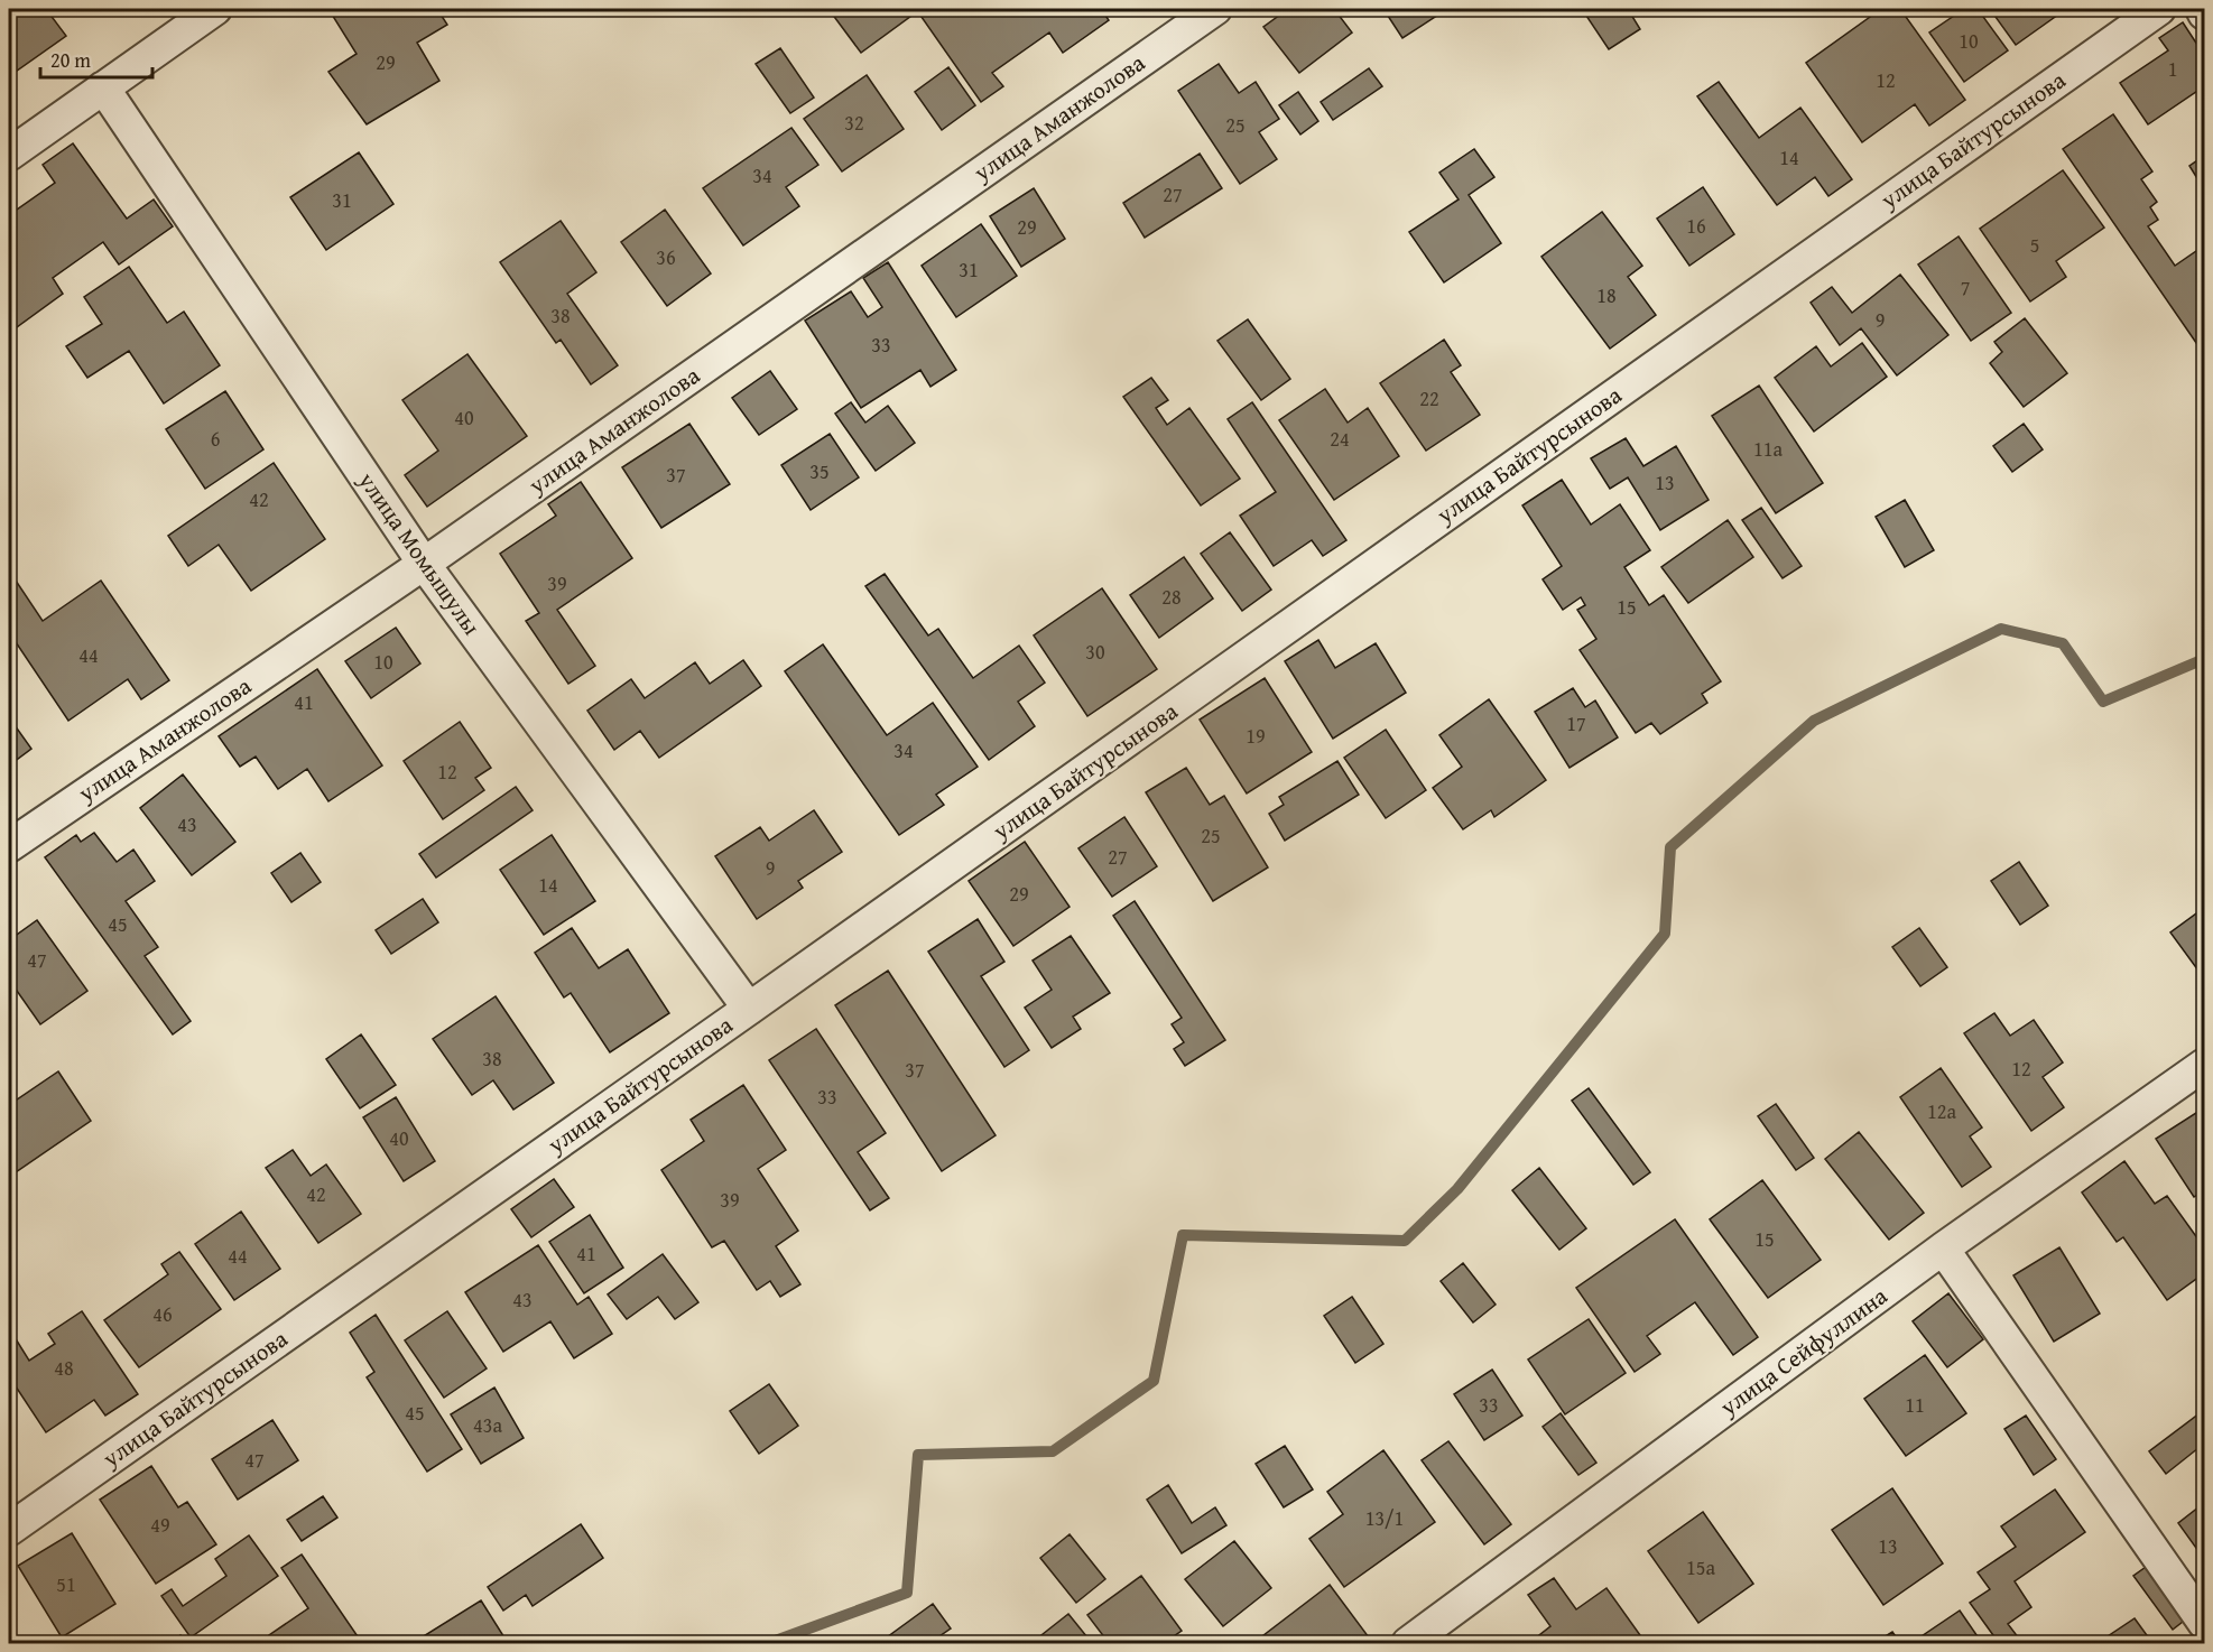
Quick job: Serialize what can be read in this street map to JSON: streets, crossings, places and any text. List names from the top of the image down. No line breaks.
{"streets":{"street":["улица Аманжолова","улица Байтурсынова","улица Момышулы","улица Сейфуллина"]},"crossings":[["улица Аманжолова","улица Момышулы"],["улица Байтурсынова","улица Момышулы"]],"house_numbers":["10","29","1","12","32","25","14","34","27","31","16","29","5","36","31","7","18","38","9","33","22","40","6","24","11а","35","37","13","42","39","28","15","30","44","10","41","17","19","34","12","43","25","27","9","14","29","45","47","38","12","37","33","12а","40","42","39","15","41","44","43","46","48","33","11","45","43а","47","13/1","49","13","15а","51"],"scale_bar":"20 m"}
